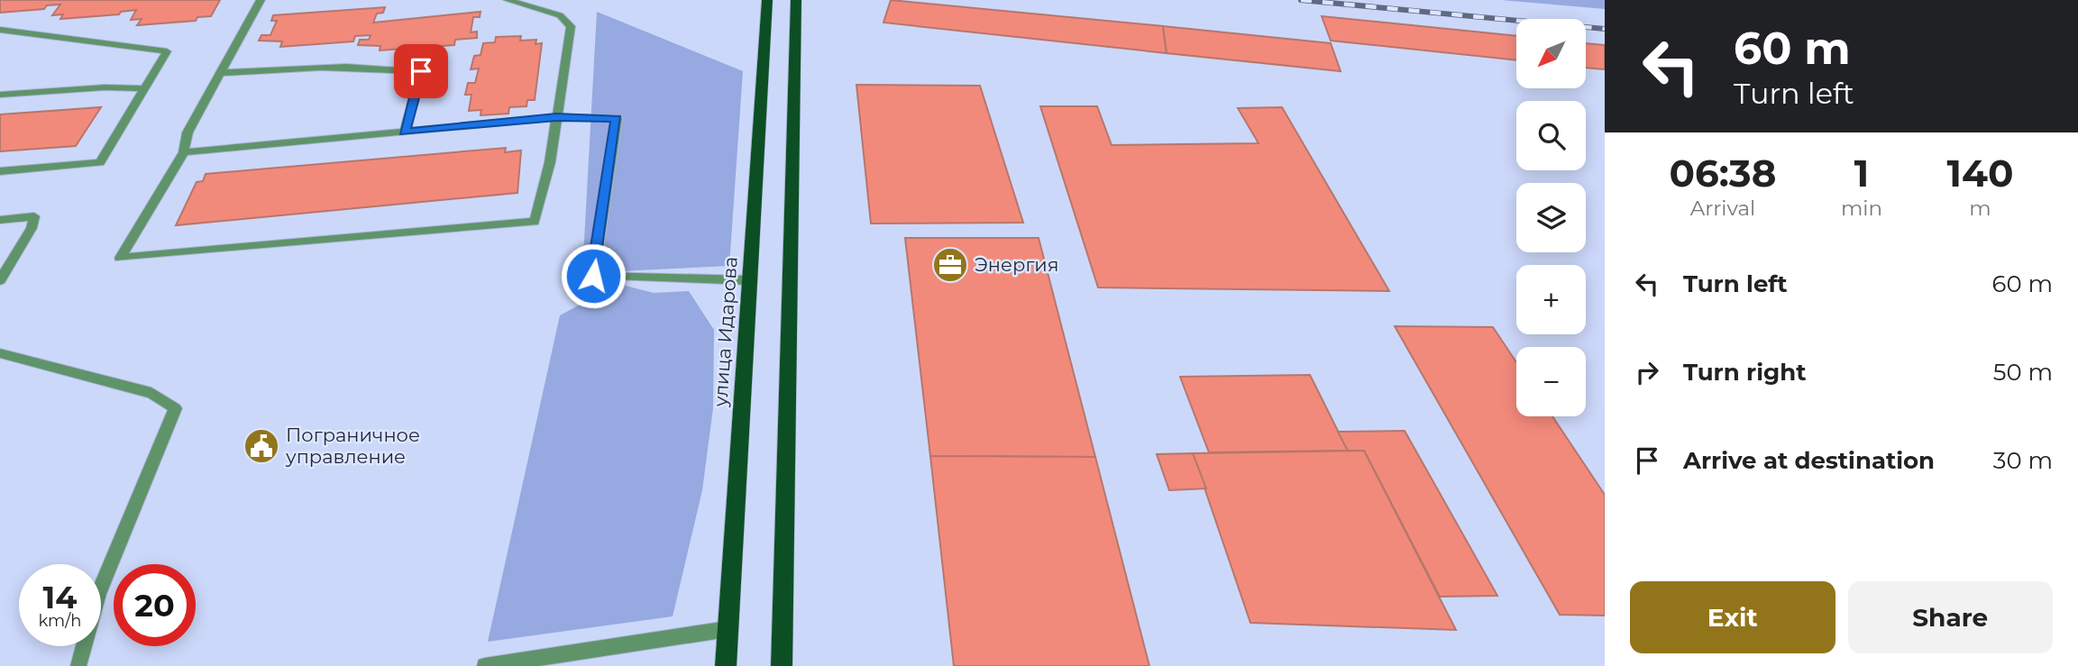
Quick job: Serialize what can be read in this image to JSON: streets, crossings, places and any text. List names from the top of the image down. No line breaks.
{"streets":{"main road":["улица Идарова"]},"places":{"office":["Энергия"],"public building":["Пограничное управление"]},"north":"bottom left","page":{"turn":["60 m","Turn left"],"map_buttons":["+","−"],"eta":["06:38","Arrival","1","min","140","m"],"list":[{"name":"Turn left","value":"60 m"},{"name":"Turn right","value":"50 m"},{"name":"Arrive at destination","value":"30 m"}],"speed":"14 km/h","limit":"20","buttons":["Exit","Share"]}}
